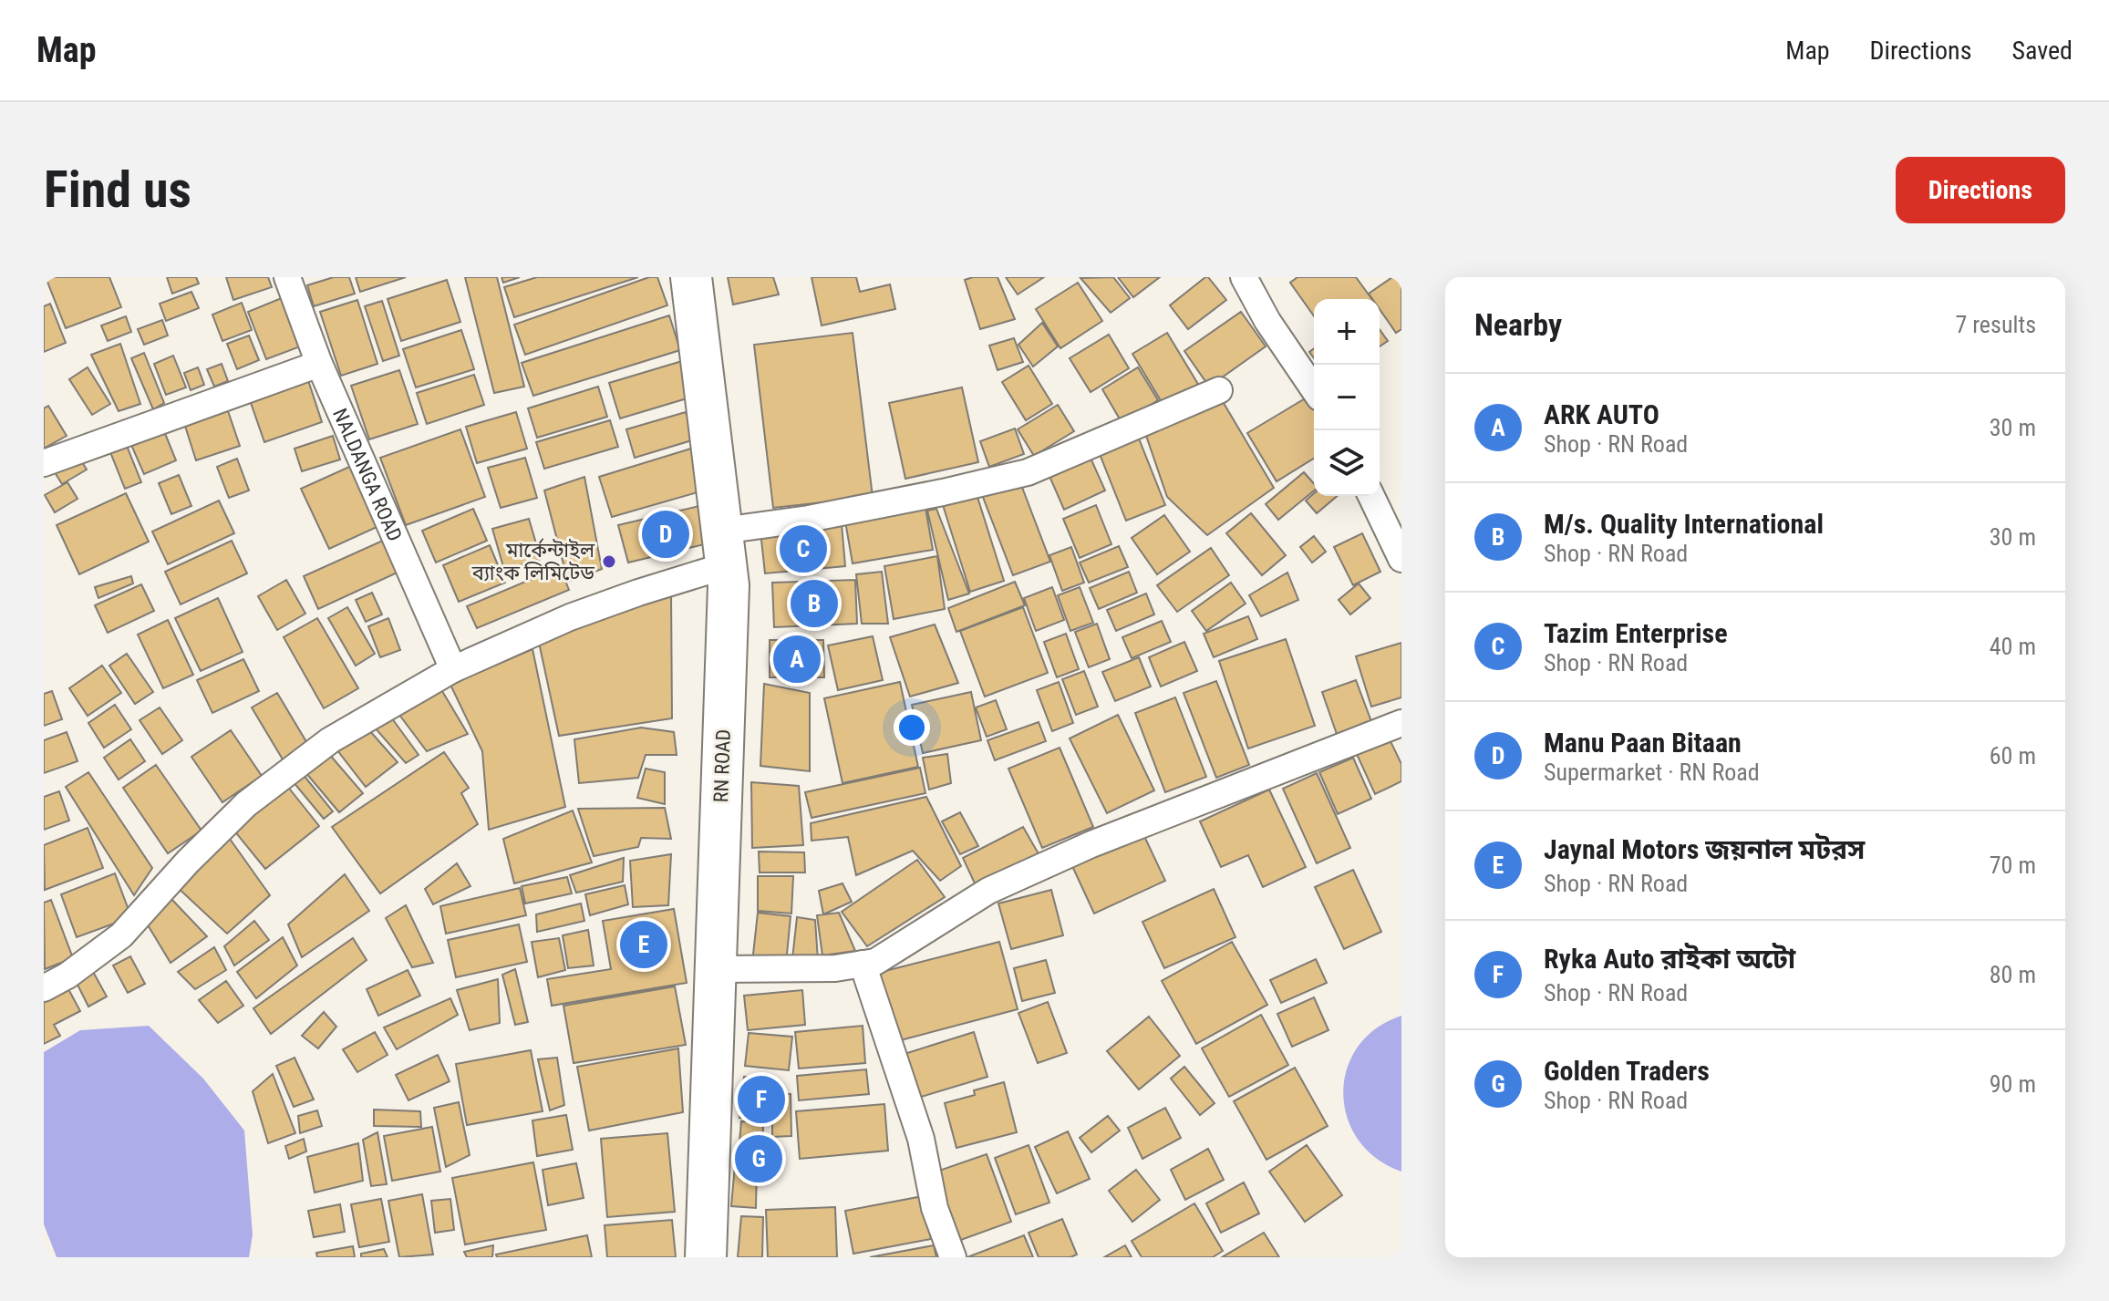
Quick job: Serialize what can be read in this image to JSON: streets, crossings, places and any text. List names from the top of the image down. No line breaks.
{"streets":{"highway":["RN ROAD"],"street":["NALDANGA ROAD"]},"places":["মার্কেন্টাইল ব্যাংক লিমিটেড"],"page":{"header":"Map","nav":["Map","Directions","Saved"],"buttons":"Directions","title":"Find us","heading":["Nearby","7 results"],"map_buttons":["+","−"],"list":[{"mark":"A","name":"ARK AUTO","note":"Shop · RN Road","value":"30 m"},{"mark":"B","name":"M/s. Quality International","note":"Shop · RN Road","value":"30 m"},{"mark":"C","name":"Tazim Enterprise","note":"Shop · RN Road","value":"40 m"},{"mark":"D","name":"Manu Paan Bitaan","note":"Supermarket · RN Road","value":"60 m"},{"mark":"E","name":"Jaynal Motors জয়নাল মটরস","note":"Shop · RN Road","value":"70 m"},{"mark":"F","name":"Ryka Auto রাইকা অটো","note":"Shop · RN Road","value":"80 m"},{"mark":"G","name":"Golden Traders","note":"Shop · RN Road","value":"90 m"}],"pins":["D","C","B","A","E","F","G"]}}
